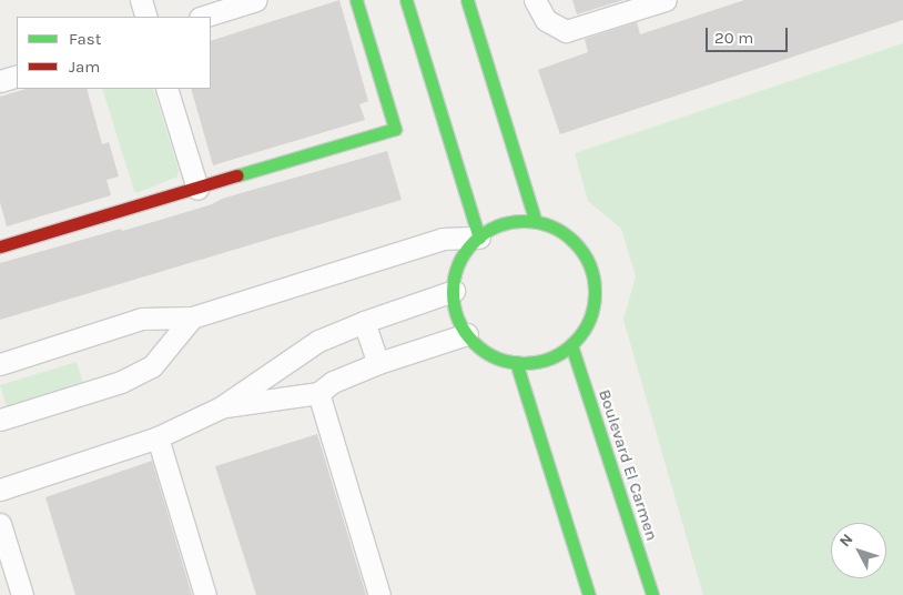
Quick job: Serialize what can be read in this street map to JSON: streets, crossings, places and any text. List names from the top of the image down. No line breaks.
{"streets":{"main road":["Boulevard El Carmen"]},"legend":["Fast","Jam"],"scale_bar":"20 m","north":"top left"}
